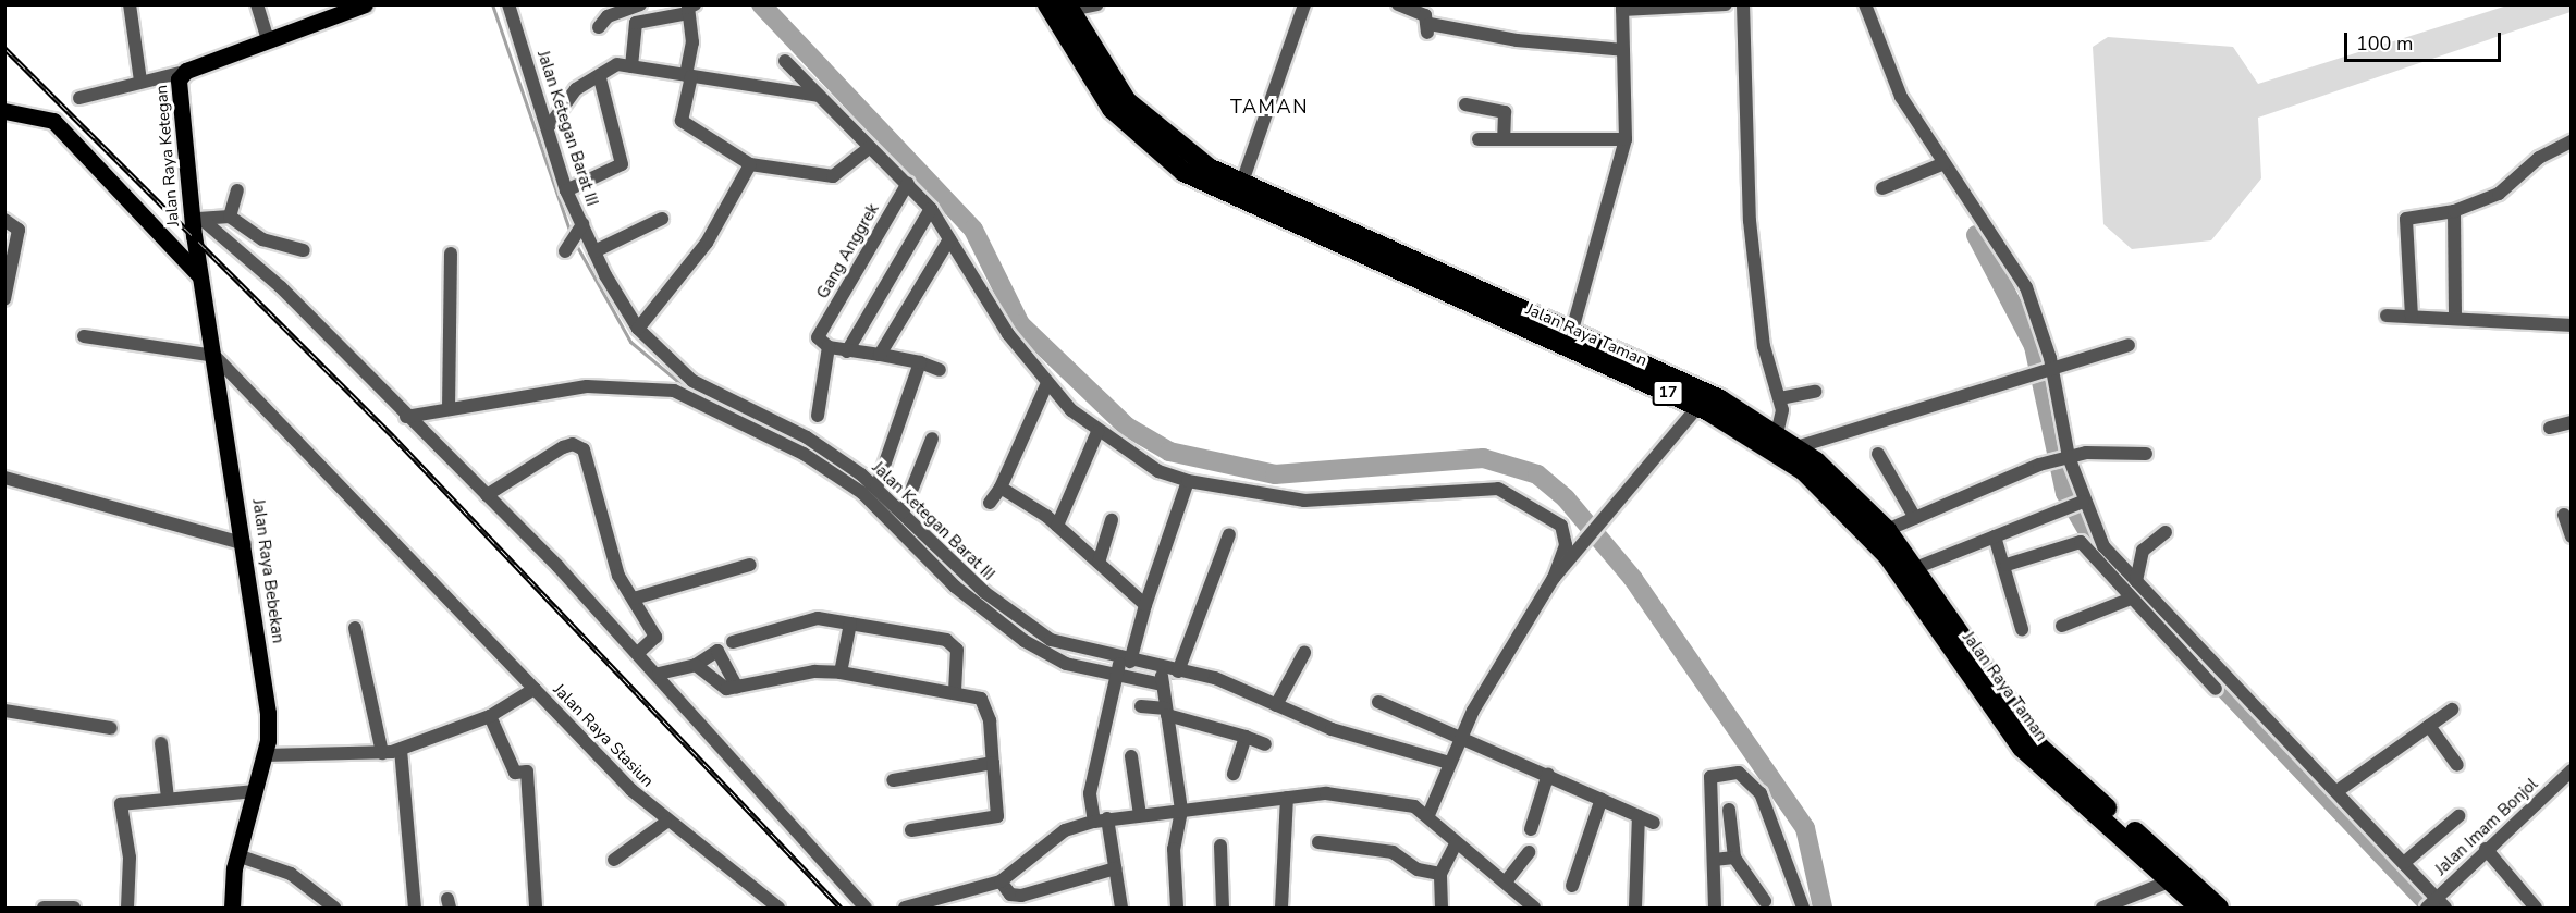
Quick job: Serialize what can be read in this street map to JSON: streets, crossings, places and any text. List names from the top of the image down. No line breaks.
{"streets":{"highway":["Jalan Raya Taman","17"],"main road":["Jalan Raya Ketegan","Jalan Raya Bebekan"],"street":["Jalan Ketegan Barat III","Gang Anggrek","Jalan Raya Stasiun","Jalan Imam Bonjol"]},"crossings":[["Jalan Raya Ketegan","Jalan Raya Bebekan"],["Jalan Raya Bebekan","Jalan Raya Stasiun"]],"districts":["TAMAN"],"scale_bar":"100 m"}
